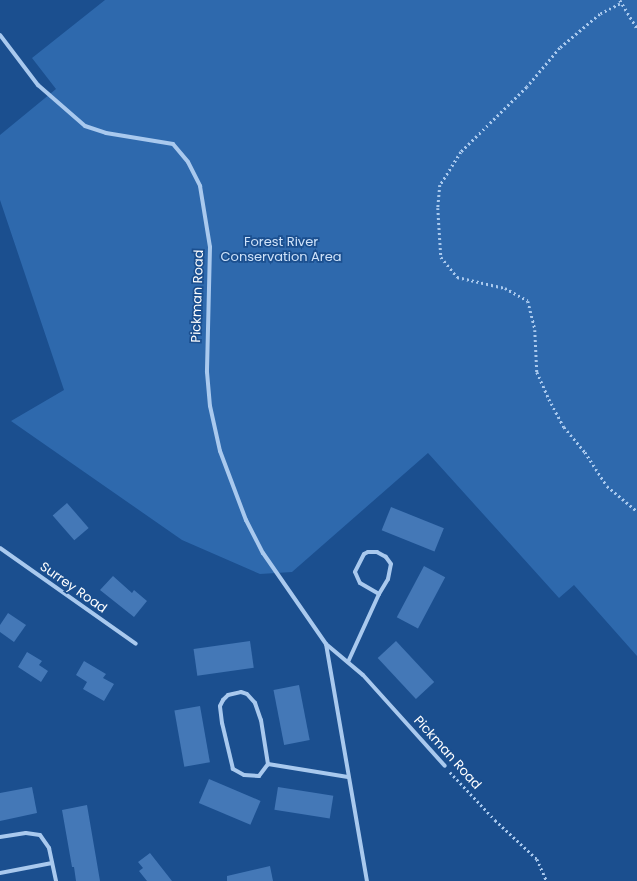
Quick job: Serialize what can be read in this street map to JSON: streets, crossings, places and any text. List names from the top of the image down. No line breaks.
{"streets":{"street":["Pickman Road","Surrey Road"]},"parks":["Forest River Conservation Area"]}
